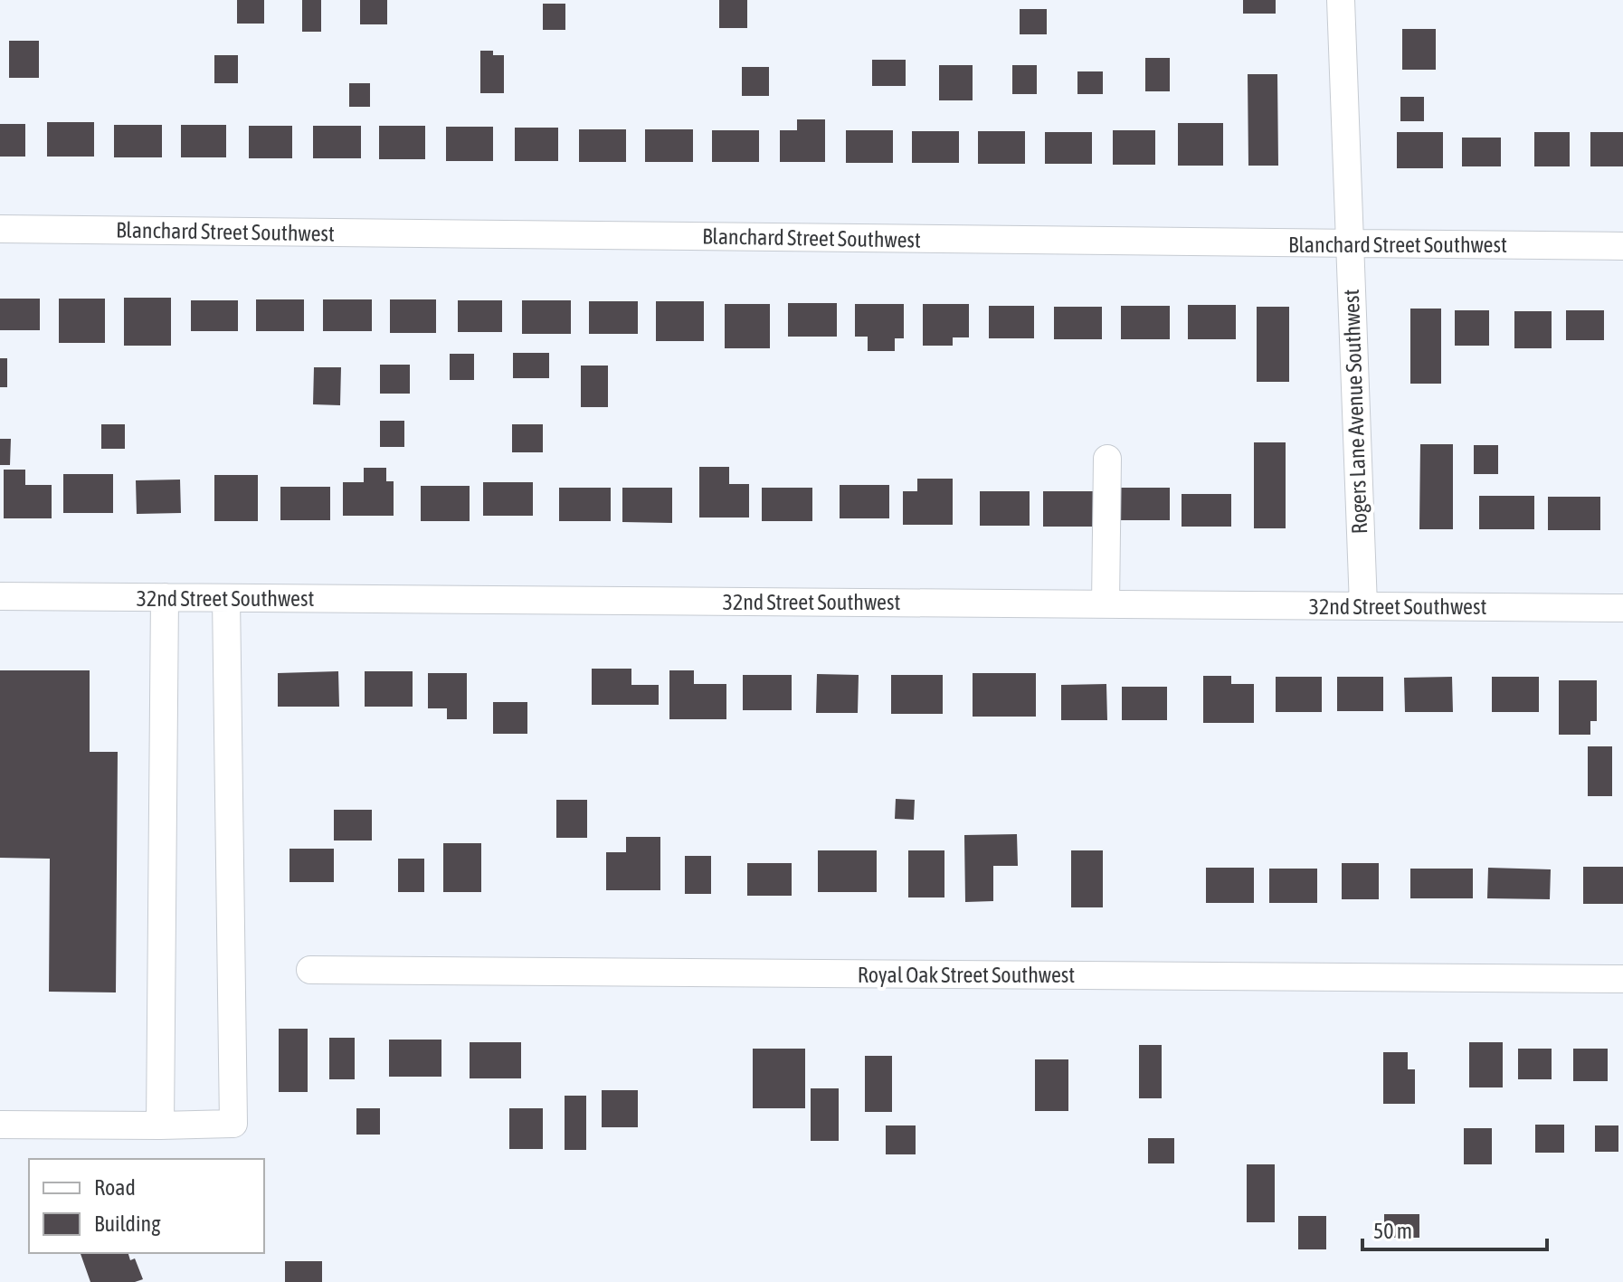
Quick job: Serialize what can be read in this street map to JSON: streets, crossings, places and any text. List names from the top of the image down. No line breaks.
{"streets":{"street":["Blanchard Street Southwest","Rogers Lane Avenue Southwest","32nd Street Southwest","Royal Oak Street Southwest"]},"crossings":[["Blanchard Street Southwest","Rogers Lane Avenue Southwest"],["Rogers Lane Avenue Southwest","32nd Street Southwest"]],"legend":["Road","Building"],"scale_bar":"50 m"}
